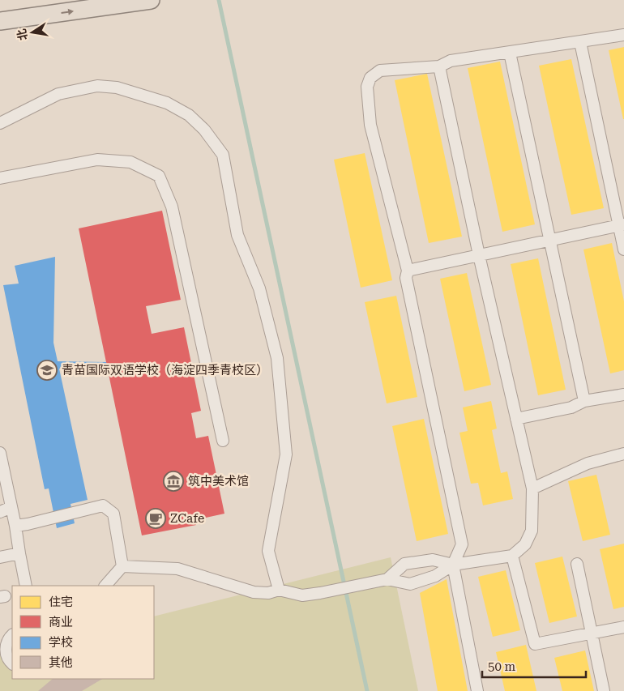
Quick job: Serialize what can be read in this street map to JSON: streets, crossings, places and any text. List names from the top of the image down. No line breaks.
{"places":{"school or university":["青苗国际双语学校（海淀四季青校区）"],"museum":["筑中美术馆"],"cafe":["ZCafe"]},"legend":["住宅","商业","学校","其他"],"scale_bar":"50 m","north":"left"}
